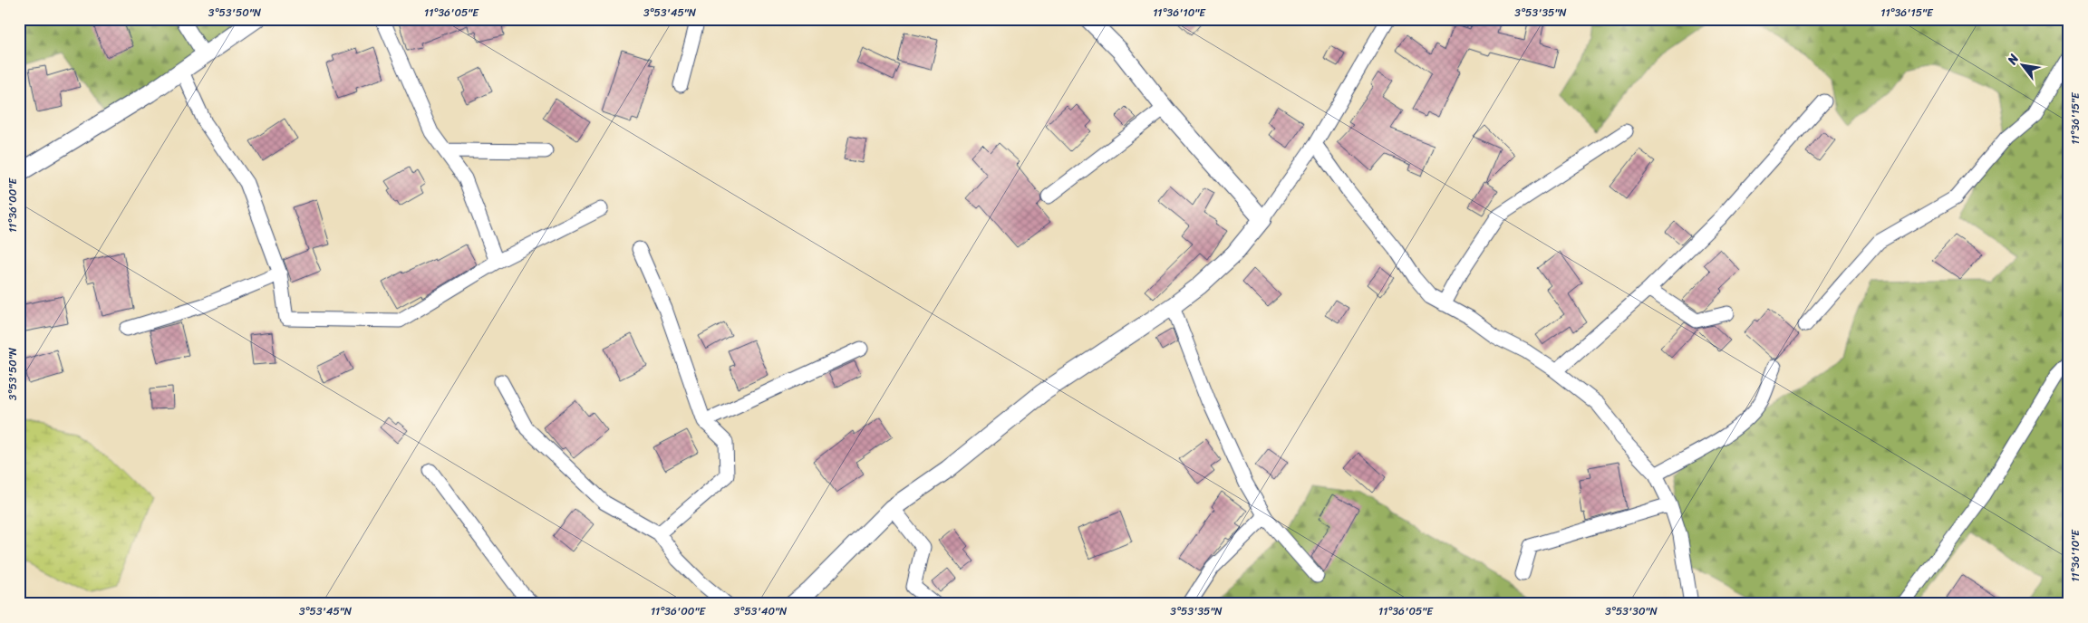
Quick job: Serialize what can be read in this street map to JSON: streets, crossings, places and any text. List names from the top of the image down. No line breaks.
{"north":"top left","coordinates":["3°53'50\"N","11°36'05\"E","3°53'45\"N","11°36'10\"E","3°53'35\"N","11°36'15\"E","11°36'00\"E","3°53'40\"N","3°53'30\"N"]}
